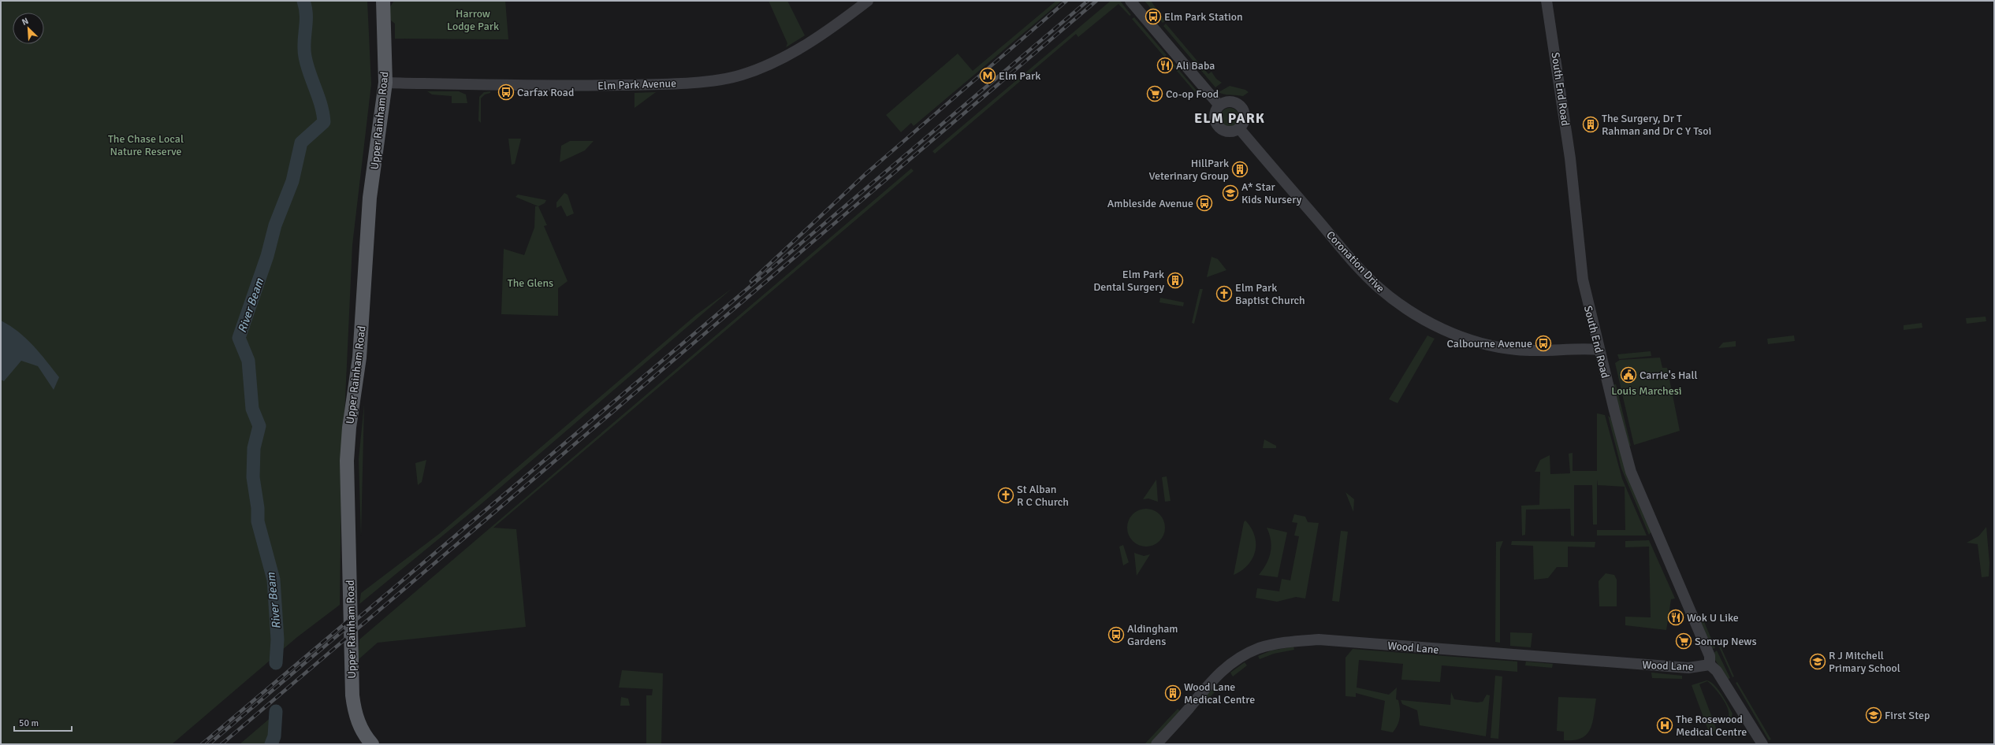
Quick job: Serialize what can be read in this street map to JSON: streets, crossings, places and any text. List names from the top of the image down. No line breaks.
{"streets":{"main road":["Upper Rainham Road"],"street":["Elm Park Avenue","South End Road","Coronation Drive","Wood Lane"]},"crossings":[["Elm Park Avenue","Upper Rainham Road"],["South End Road","Coronation Drive"],["South End Road","Wood Lane"]],"districts":["ELM PARK"],"water":["River Beam"],"parks":["Harrow Lodge Park","The Chase Local Nature Reserve","The Glens","Louis Marchesi"],"places":{"bus stop":["Elm Park Station","Carfax Road","Ambleside Avenue","Calbourne Avenue","Aldingham Gardens"],"restaurant":["Ali Baba","Wok U Like"],"metro station":["Elm Park"],"supermarket":["Co-op Food","Sonrup News"],"building":["The Surgery, Dr T Rahman and Dr C Y Tsoi","HillPark Veterinary Group","Elm Park Dental Surgery","Wood Lane Medical Centre"],"school or university":["A* Star Kids Nursery","R J Mitchell Primary School","First Step"],"church":["Elm Park Baptist Church","St Alban R C Church"],"public building":["Carrie's Hall"],"hospital":["The Rosewood Medical Centre"]},"scale_bar":"50 m","north":"top left"}
